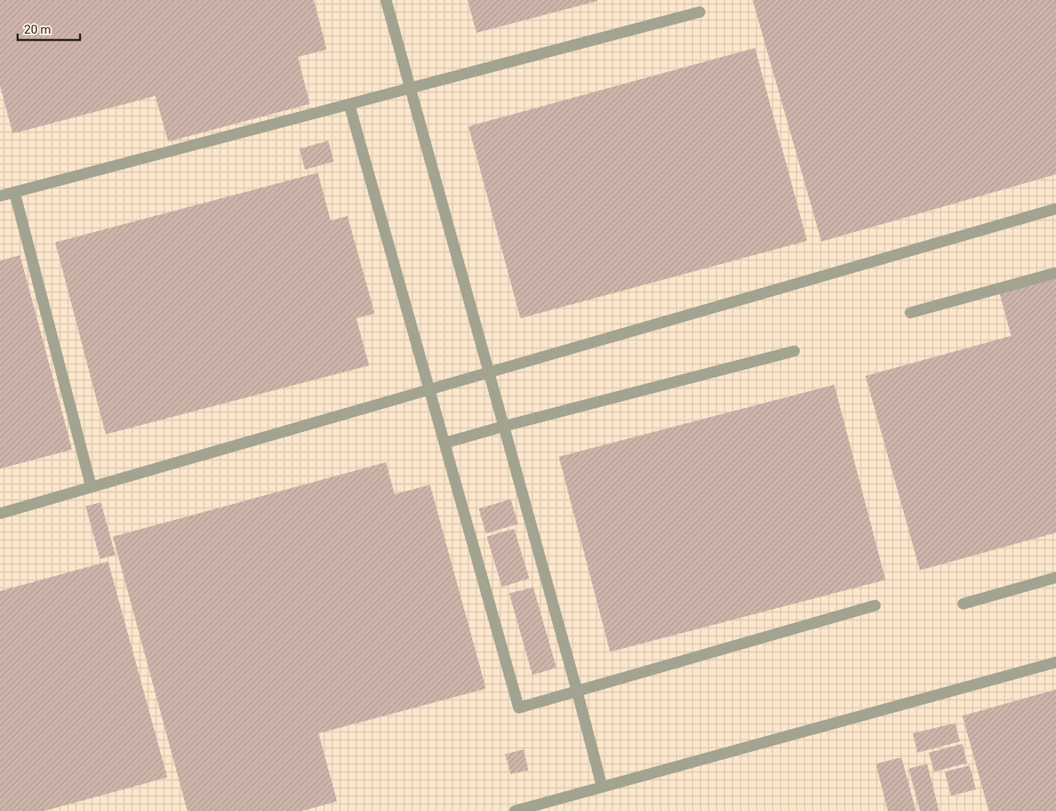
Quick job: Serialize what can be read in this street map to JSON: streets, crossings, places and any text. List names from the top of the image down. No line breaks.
{"scale_bar":"20 m"}
